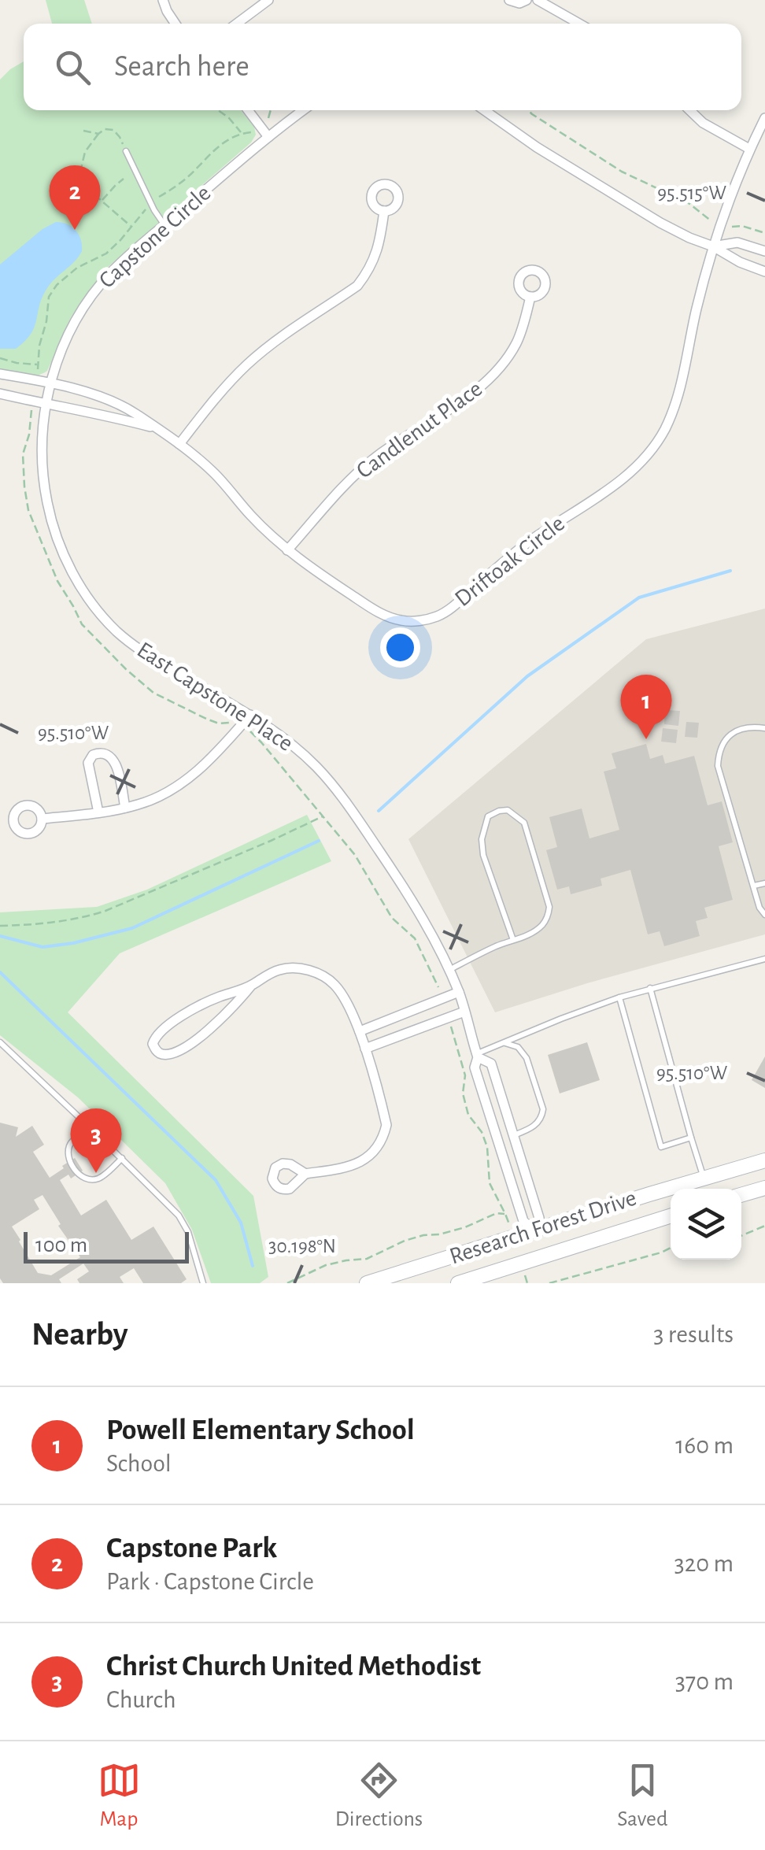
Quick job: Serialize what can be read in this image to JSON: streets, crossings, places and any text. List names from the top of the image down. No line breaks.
{"streets":{"main road":["Research Forest Drive"],"street":["Capstone Circle","Candlenut Place","Driftoak Circle","East Capstone Place"]},"crossings":[["Capstone Circle","Driftoak Circle"],["Capstone Circle","East Capstone Place"],["Candlenut Place","Driftoak Circle"],["Driftoak Circle","East Capstone Place"],["East Capstone Place","Research Forest Drive"]],"scale_bar":"100 m","page":{"search":"Search here","pins":["2","1","3"],"scale":"100 m","heading":["Nearby","3 results"],"list":[{"mark":"1","name":"Powell Elementary School","note":"School","value":"160 m"},{"mark":"2","name":"Capstone Park","note":"Park · Capstone Circle","value":"320 m"},{"mark":"3","name":"Christ Church United Methodist","note":"Church","value":"370 m"}],"nav":["Map","Directions","Saved"]},"coordinates":["95.515°W","95.510°W","30.198°N"]}
